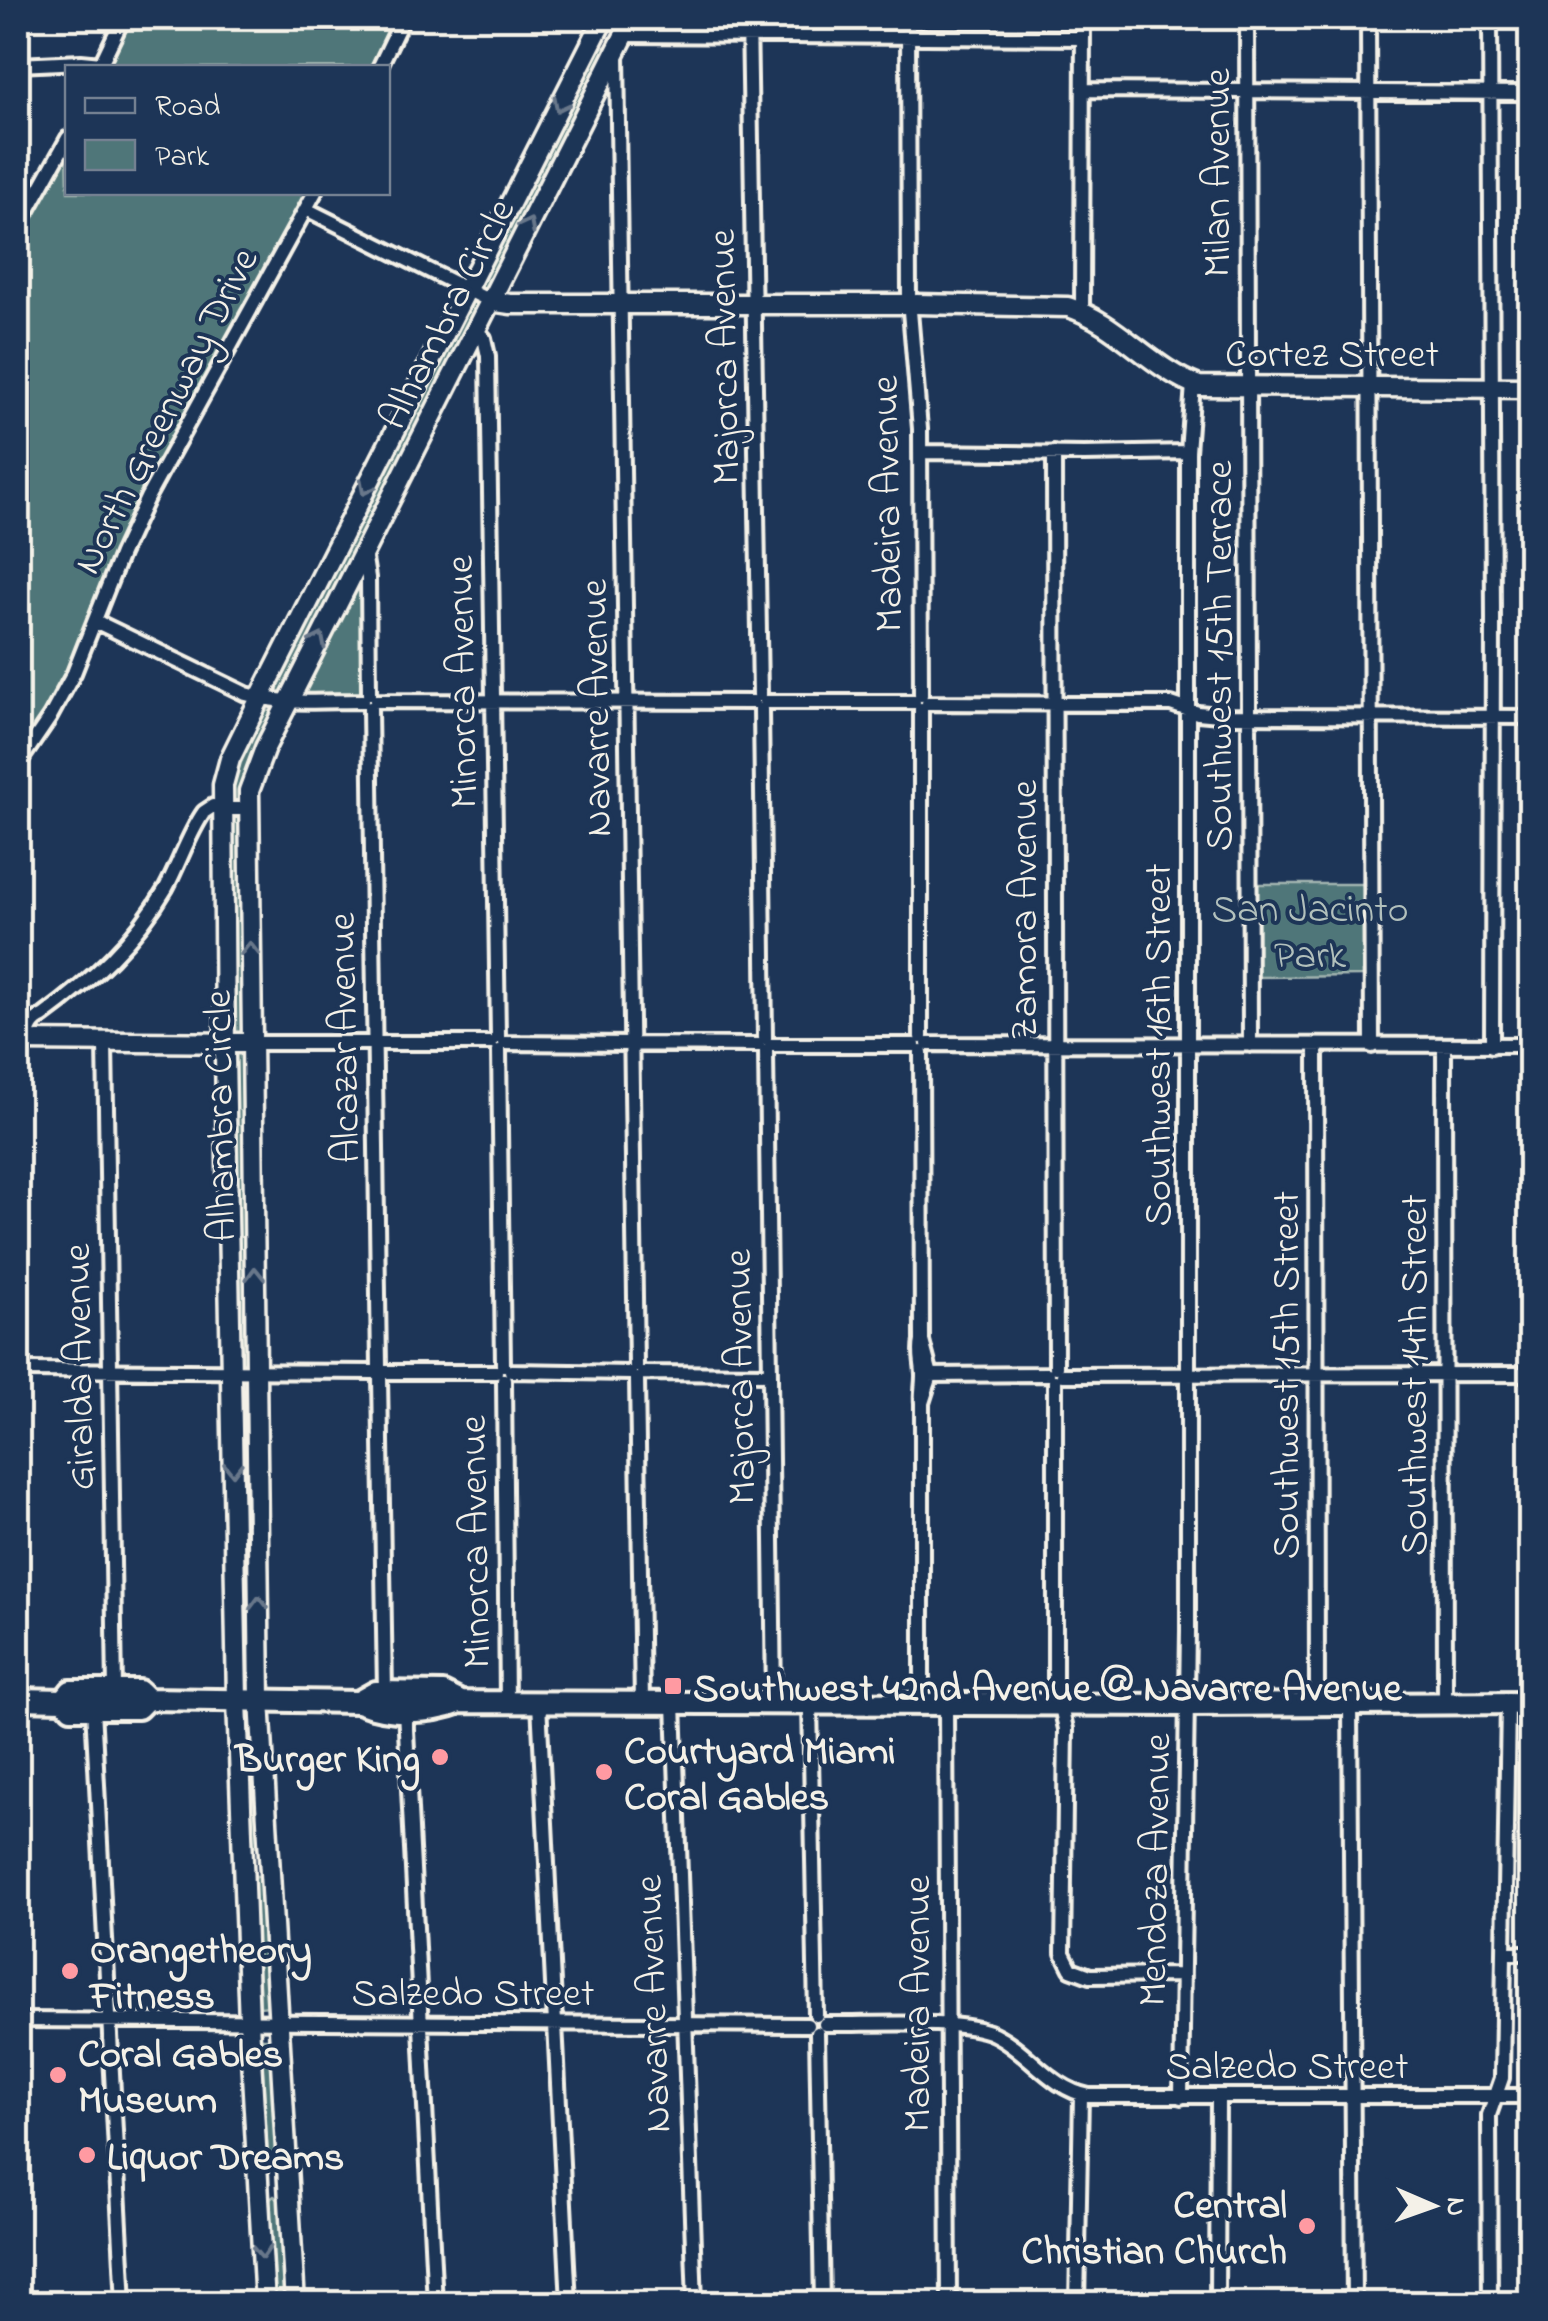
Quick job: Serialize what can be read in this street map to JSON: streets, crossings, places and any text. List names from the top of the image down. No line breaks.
{"streets":{"street":["Milan Avenue","Alhambra Circle","Cortez Street","Majorca Avenue","North Greenway Drive","Madeira Avenue","Southwest 15th Terrace","Minorca Avenue","Navarre Avenue","Zamora Avenue","Alcazar Avenue","Southwest 16th Street","Giralda Avenue","Southwest 15th Street","Southwest 14th Street","Mendoza Avenue","Salzedo Street"]},"crossings":[["Milan Avenue","Cortez Street"],["Milan Avenue","Southwest 15th Terrace"],["Alhambra Circle","Cortez Street"],["Alhambra Circle","Minorca Avenue"],["Alhambra Circle","Navarre Avenue"],["Alhambra Circle","Alcazar Avenue"],["Alhambra Circle","Salzedo Street"],["Cortez Street","Majorca Avenue"],["Cortez Street","North Greenway Drive"],["Cortez Street","Madeira Avenue"],["Cortez Street","Southwest 15th Terrace"],["Cortez Street","Navarre Avenue"],["Cortez Street","Southwest 16th Street"],["Madeira Avenue","Salzedo Street"],["Minorca Avenue","Salzedo Street"],["Navarre Avenue","Salzedo Street"],["Zamora Avenue","Mendoza Avenue"],["Southwest 16th Street","Mendoza Avenue"],["Mendoza Avenue","Salzedo Street"]],"parks":["San Jacinto Park"],"places":{"transit":["Southwest 42nd Avenue @ Navarre Avenue"],"other":["Burger King","Courtyard Miami Coral Gables","Orangetheory Fitness","Coral Gables Museum","Liquor Dreams","Central Christian Church"]},"legend":["Road","Park"],"north":"right"}
